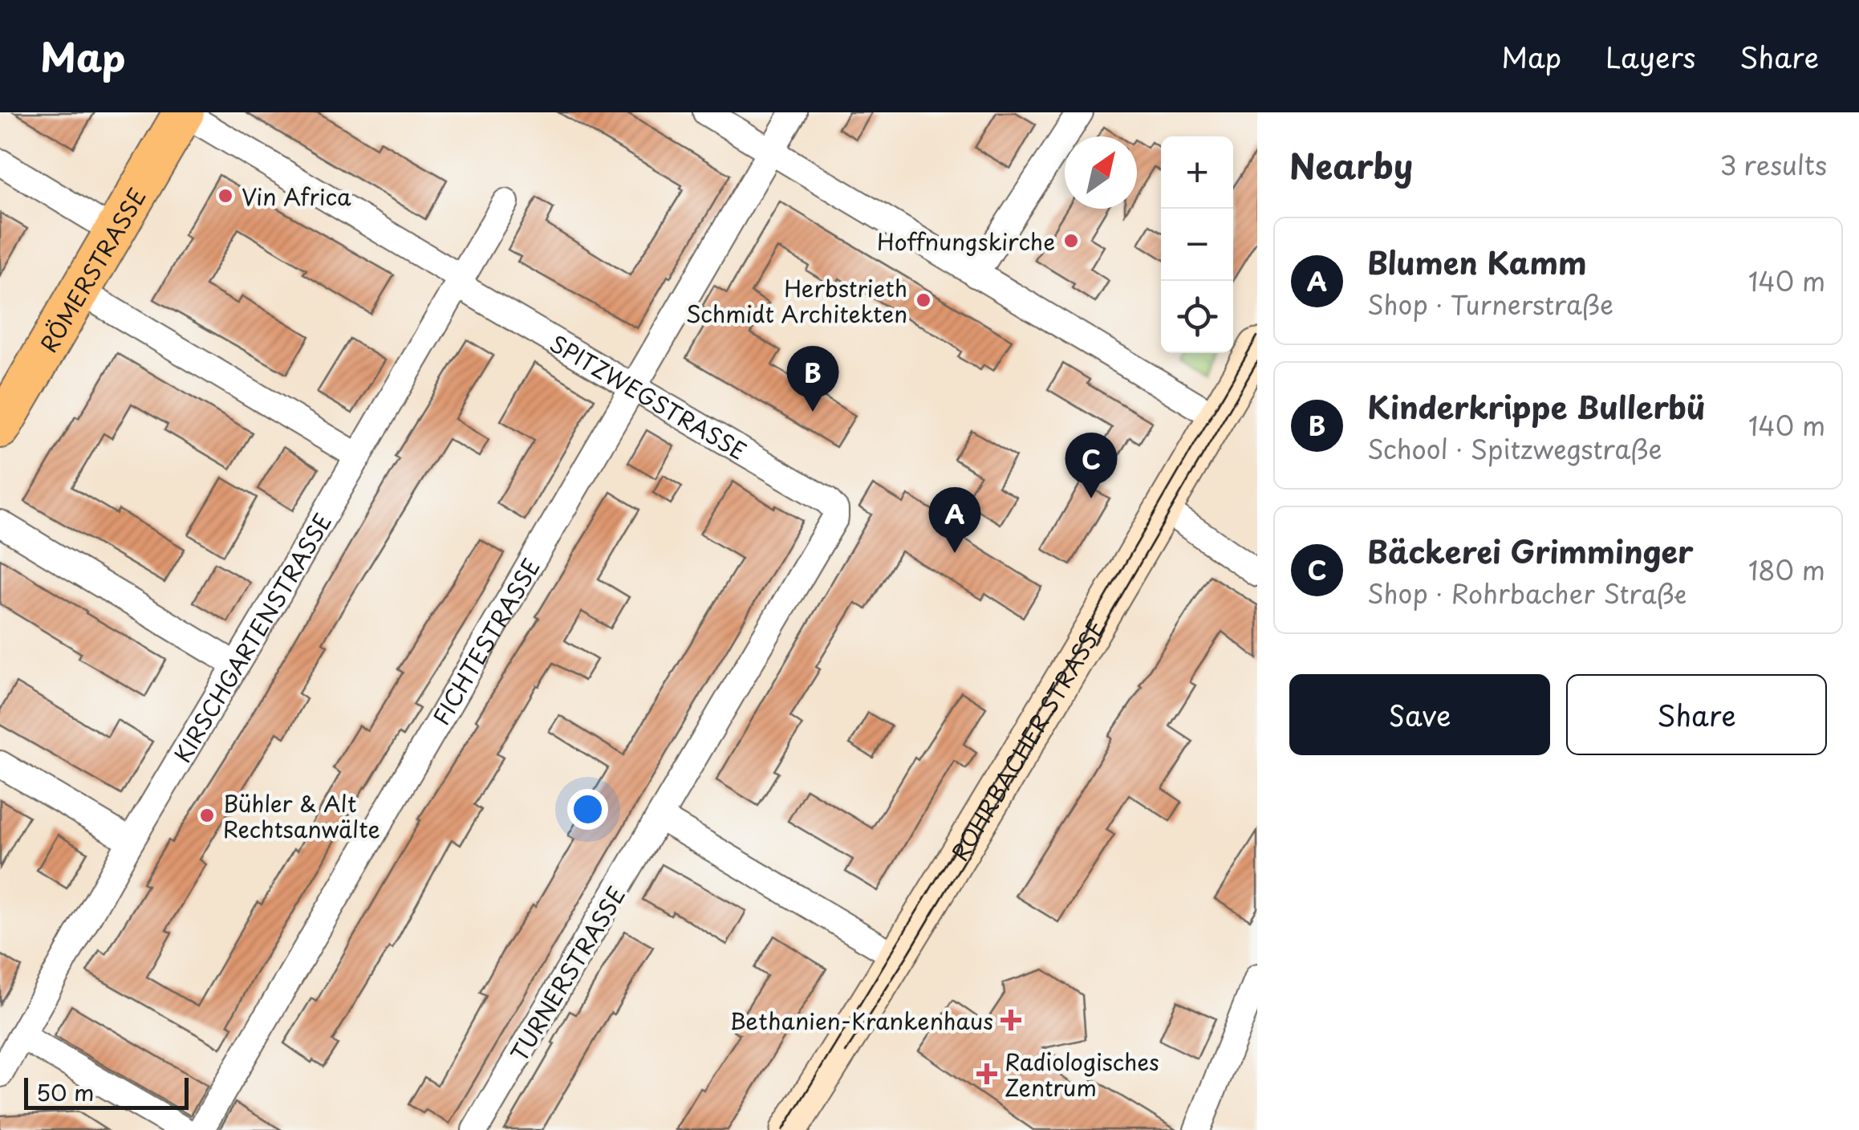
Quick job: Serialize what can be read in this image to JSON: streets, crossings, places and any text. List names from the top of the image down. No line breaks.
{"streets":{"main road":["RÖMERSTRASSE","ROHRBACHER STRASSE"],"street":["SPITZWEGSTRASSE","KIRSCHGARTENSTRASSE","FICHTESTRASSE","TURNERSTRASSE"]},"crossings":[["RÖMERSTRASSE","SPITZWEGSTRASSE"],["SPITZWEGSTRASSE","KIRSCHGARTENSTRASSE"],["SPITZWEGSTRASSE","FICHTESTRASSE"],["SPITZWEGSTRASSE","TURNERSTRASSE"]],"places":{"other":["Vin Africa","Hoffnungskirche","Herbstrieth Schmidt Architekten","Bühler & Alt Rechtsanwälte"],"health":["Bethanien-Krankenhaus","Radiologisches Zentrum"]},"scale_bar":"50 m","north":"top right","page":{"header":"Map","nav":["Map","Layers","Share"],"heading":["Nearby","3 results"],"map_buttons":["+","−"],"list":[{"mark":"A","name":"Blumen Kamm","note":"Shop · Turnerstraße","value":"140 m"},{"mark":"B","name":"Kinderkrippe Bullerbü","note":"School · Spitzwegstraße","value":"140 m"},{"mark":"C","name":"Bäckerei Grimminger","note":"Shop · Rohrbacher Straße","value":"180 m"}],"pins":["B","C","A"],"buttons":["Save","Share"],"scale":"50 m"}}
